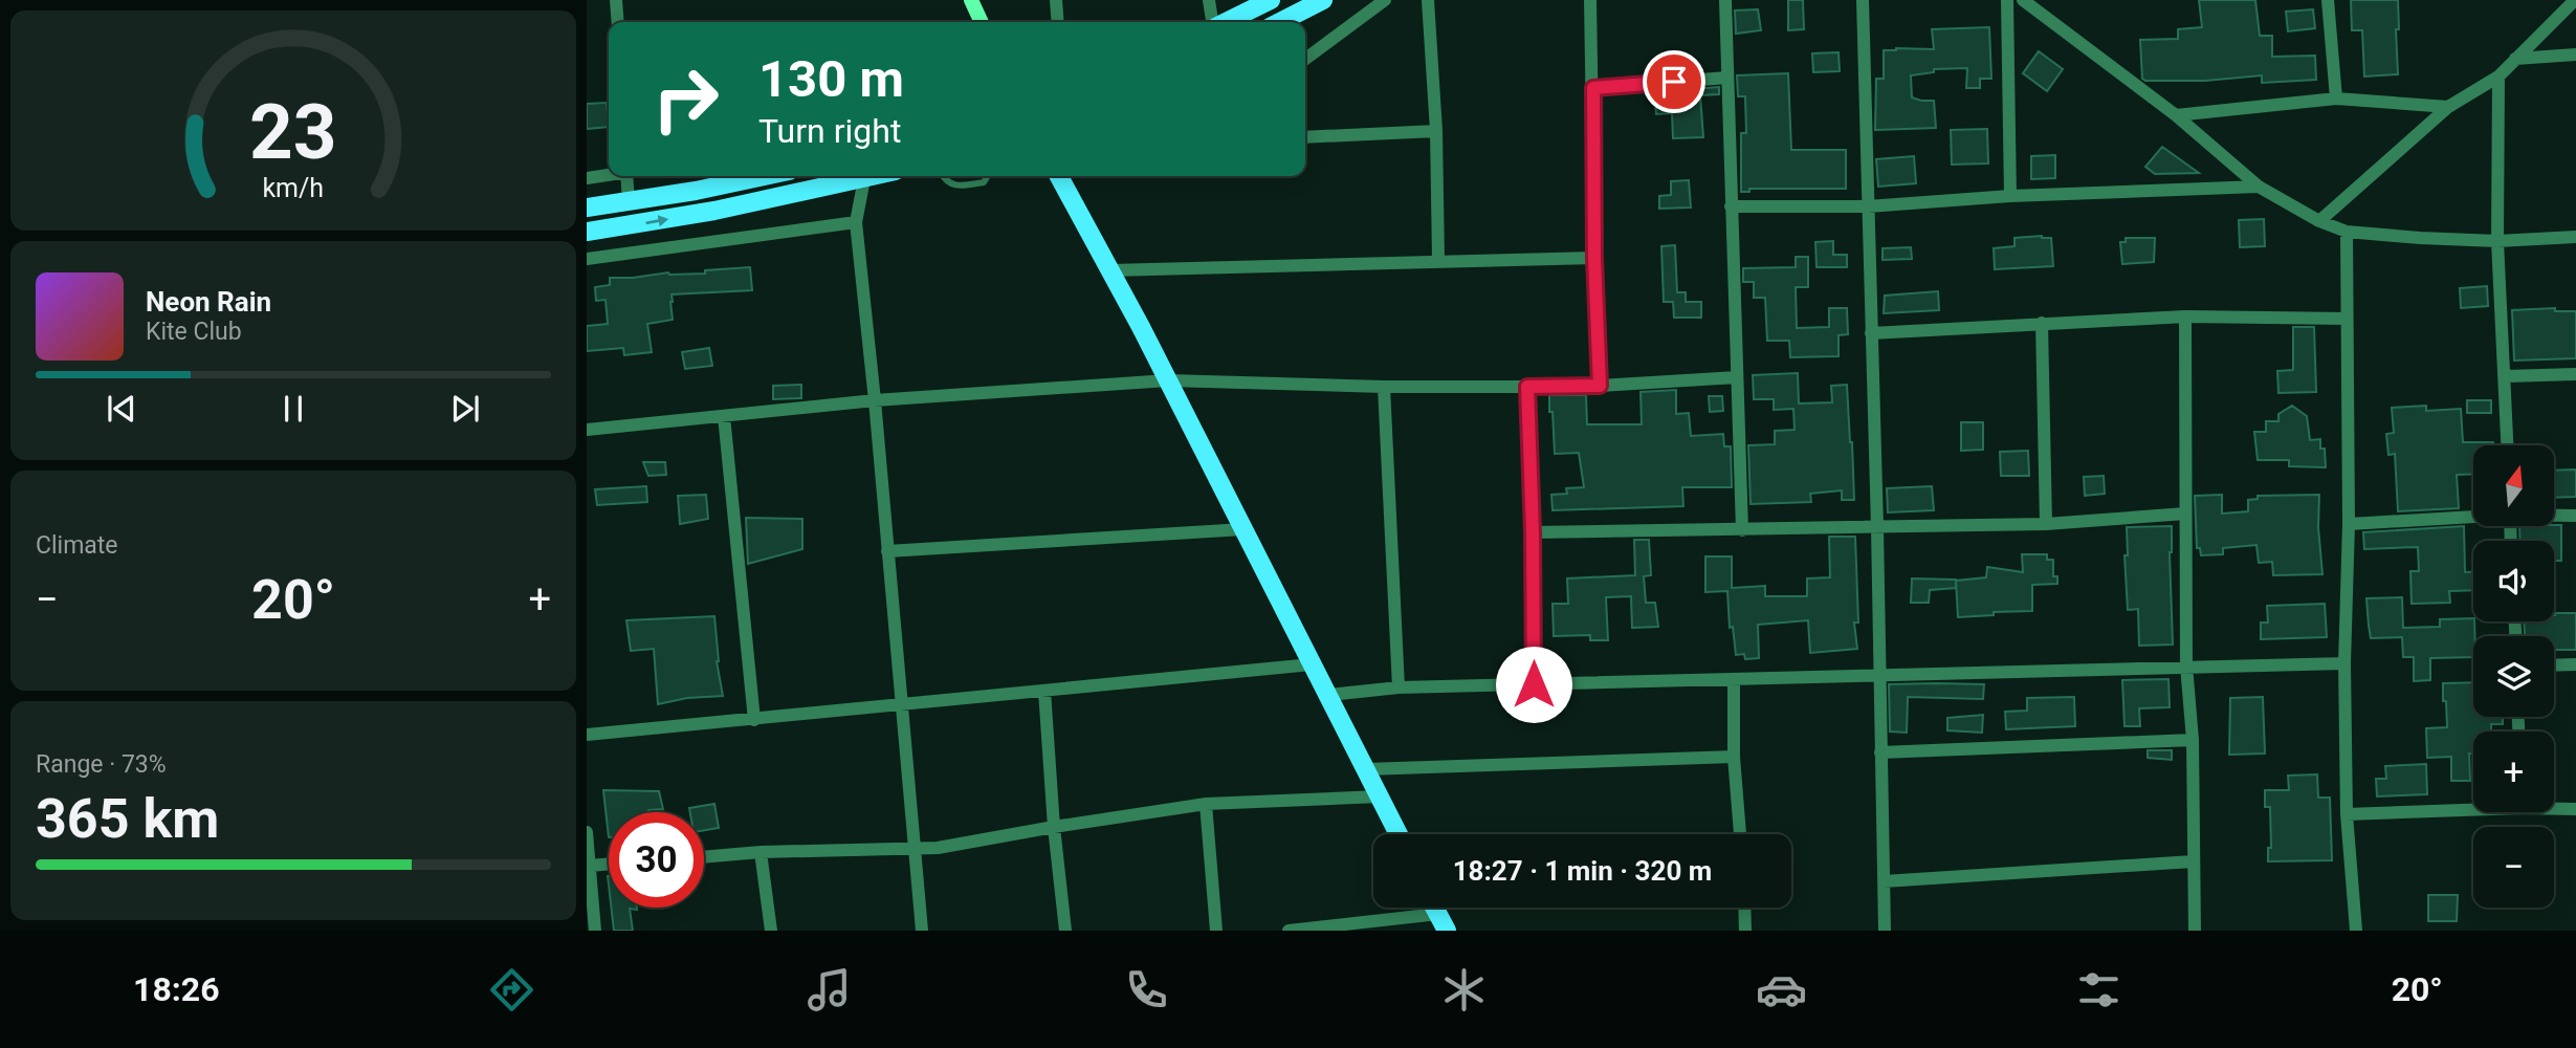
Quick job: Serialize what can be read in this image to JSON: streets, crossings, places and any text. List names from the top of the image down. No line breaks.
{"north":"top","page":{"turn":["130 m","Turn right"],"song":["Neon Rain","Kite Club"],"map_buttons":["+","−"],"tile":["Climate",["Range · 73%","365 km"]],"heat":["−","20°","+"],"limit":"30","trip":"18:27 · 1 min · 320 m","tabs":["18:26","20°"],"gauge":["23","km/h"]}}
